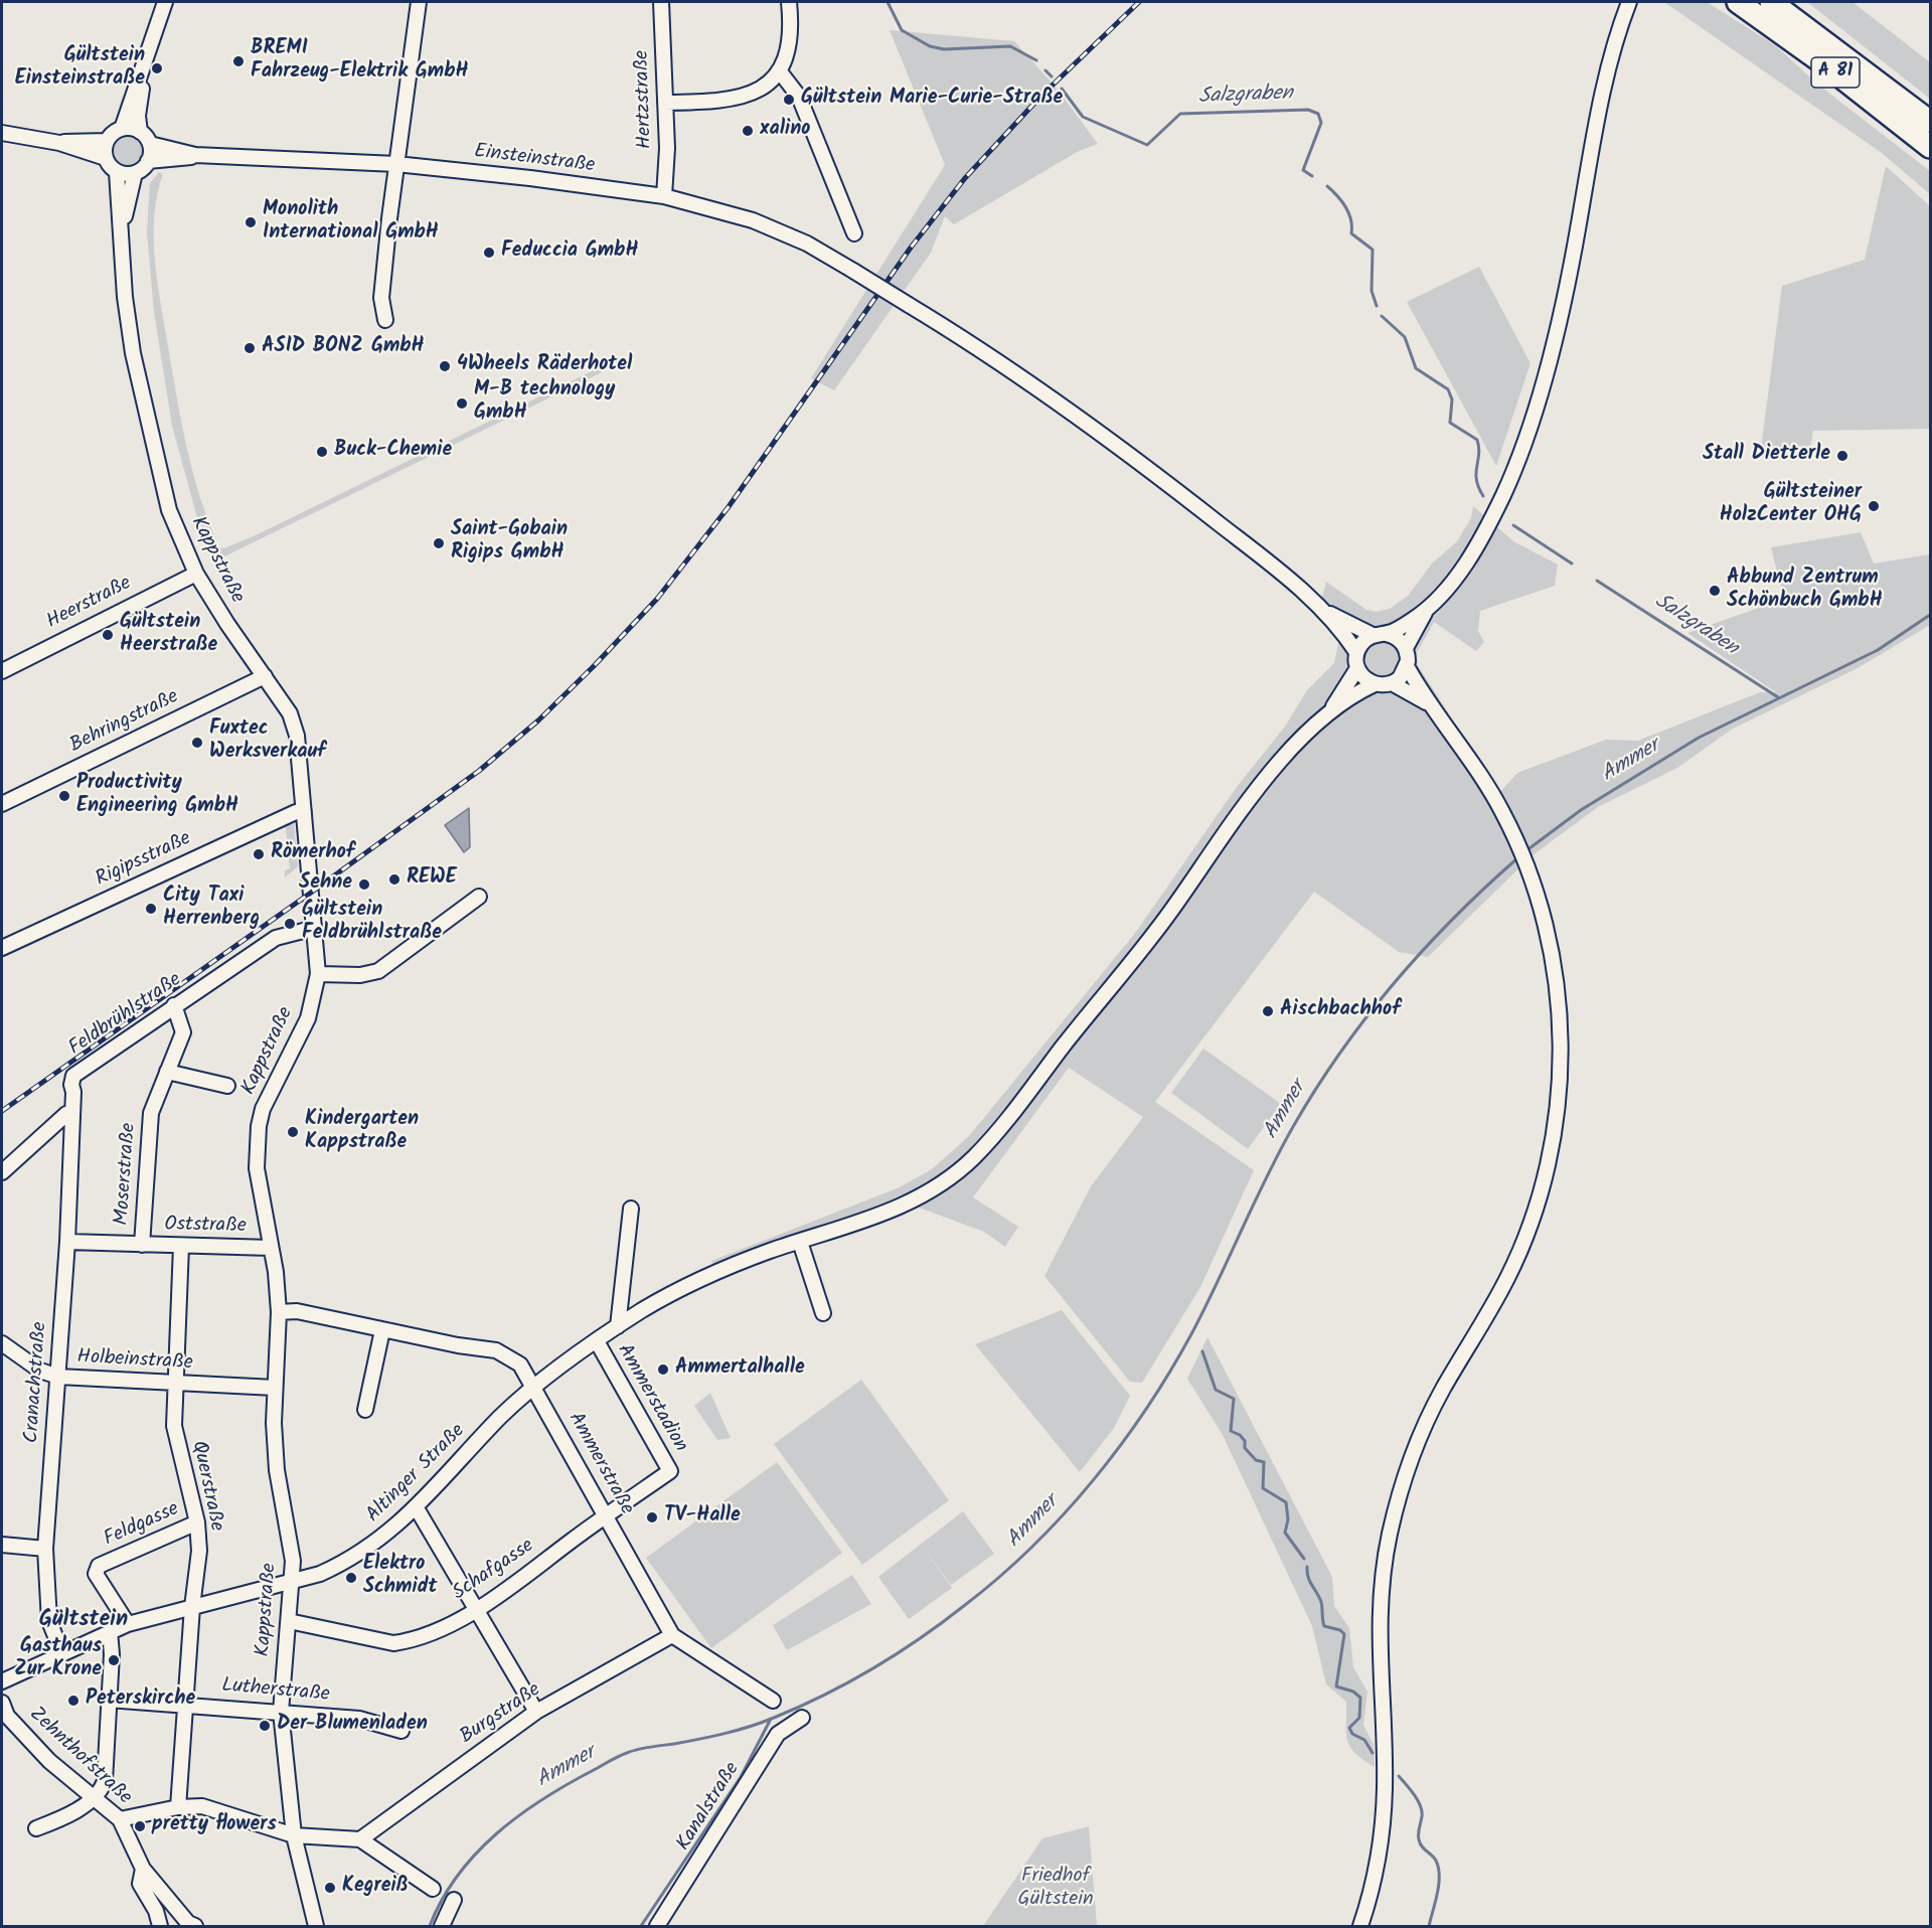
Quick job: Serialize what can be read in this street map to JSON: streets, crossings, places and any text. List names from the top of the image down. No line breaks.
{"streets":{"highway":["A 81"],"street":["Hertzstraße","Einsteinstraße","Kappstraße","Heerstraße","Behringstraße","Rigipsstraße","Feldbrühlstraße","Moserstraße","Oststraße","Holbeinstraße","Cranachstraße","Ammerstadion","Ammerstraße","Altinger Straße","Querstraße","Feldgasse","Schafgasse","Lutherstraße","Burgstraße","Zehnthofstraße","Kanalstraße"]},"crossings":[["Hertzstraße","Einsteinstraße"],["Einsteinstraße","Kappstraße"],["Kappstraße","Heerstraße"],["Kappstraße","Behringstraße"],["Kappstraße","Rigipsstraße"],["Kappstraße","Feldbrühlstraße"],["Kappstraße","Oststraße"],["Kappstraße","Holbeinstraße"],["Kappstraße","Ammerstraße"],["Kappstraße","Altinger Straße"],["Kappstraße","Schafgasse"],["Kappstraße","Lutherstraße"],["Feldbrühlstraße","Moserstraße"],["Feldbrühlstraße","Cranachstraße"],["Moserstraße","Oststraße"],["Oststraße","Cranachstraße"],["Oststraße","Querstraße"],["Holbeinstraße","Cranachstraße"],["Holbeinstraße","Querstraße"],["Cranachstraße","Altinger Straße"],["Ammerstadion","Ammerstraße"],["Ammerstadion","Altinger Straße"],["Ammerstadion","Schafgasse"],["Ammerstraße","Altinger Straße"],["Ammerstraße","Schafgasse"],["Ammerstraße","Burgstraße"],["Altinger Straße","Querstraße"],["Altinger Straße","Feldgasse"],["Querstraße","Feldgasse"],["Querstraße","Lutherstraße"]],"districts":["Gültstein"],"water":["Salzgraben","Ammer"],"parks":["Friedhof Gültstein"],"places":["BREMI Fahrzeug-Elektrik GmbH","Gültstein Einsteinstraße","Gültstein Marie-Curie-Straße","xalino","Monolith International GmbH","Feduccia GmbH","ASID BONZ GmbH","4Wheels Räderhotel","M-B technology GmbH","Buck-Chemie","Stall Dietterle","Gültsteiner HolzCenter OHG","Saint-Gobain Rigips GmbH","Abbund Zentrum Schönbuch GmbH","Gültstein Heerstraße","Fuxtec Werksverkauf","Productivity Engineering GmbH","Römerhof","REWE","Sehne","City Taxi Herrenberg","Gültstein Feldbrühlstraße","Aischbachhof","Kindergarten Kappstraße","Ammertalhalle","TV-Halle","Elektro Schmidt","Gasthaus Zur Krone","Peterskirche","Der Blumenladen","pretty flowers","Kegreiß"]}
